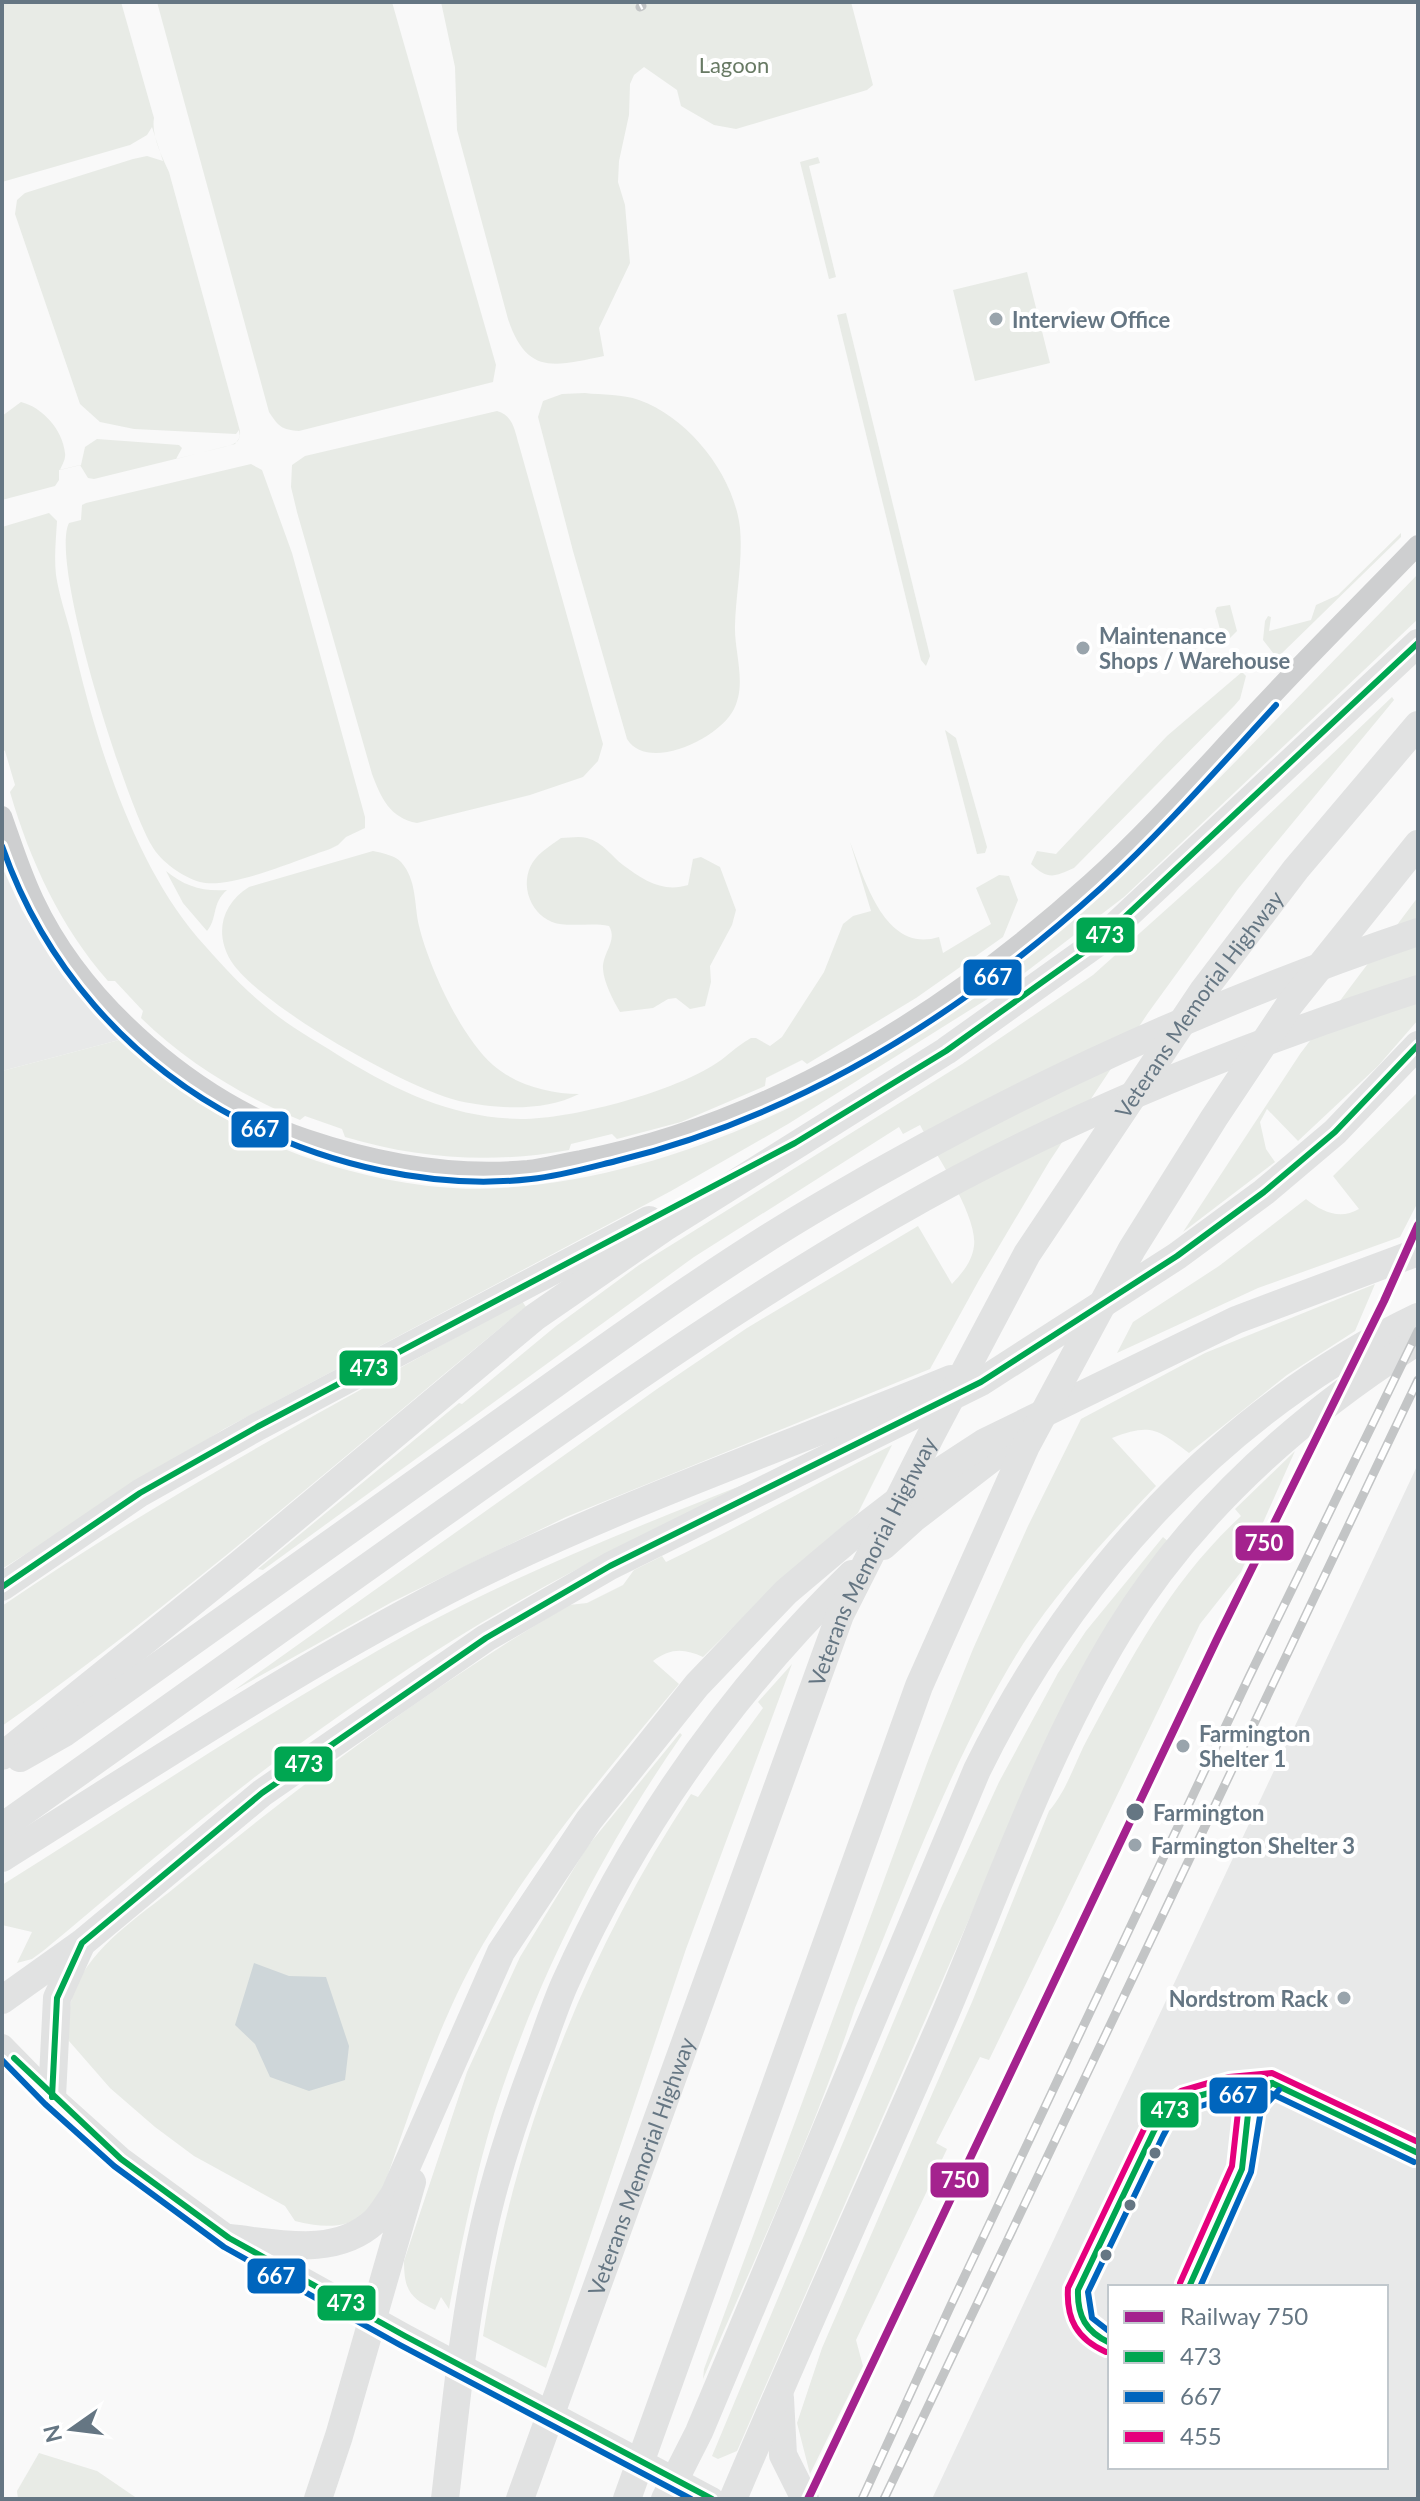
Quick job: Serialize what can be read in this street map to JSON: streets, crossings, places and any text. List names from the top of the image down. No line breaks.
{"streets":{"highway":["Veterans Memorial Highway"]},"parks":["Lagoon"],"places":["Interview Office","Maintenance Shops / Warehouse","Farmington Shelter 1","Farmington","Farmington Shelter 3","Nordstrom Rack"],"lines":["transit line 473","transit line 667","rail line 750","transit line 455"],"legend":["Railway 750","473","667","455"],"north":"left"}
